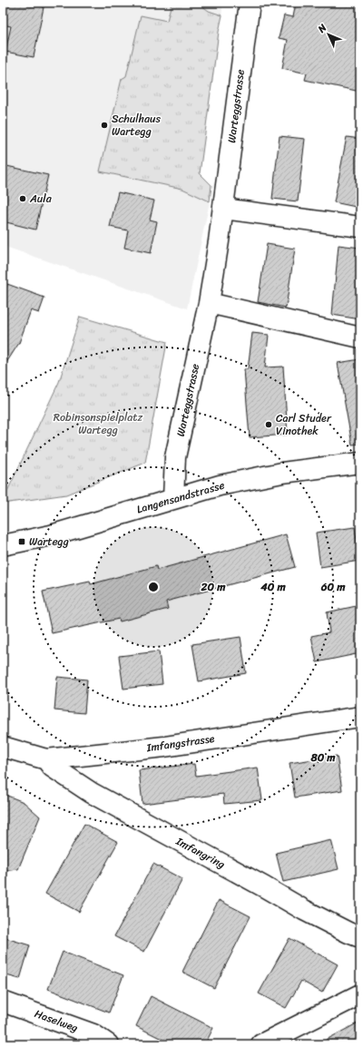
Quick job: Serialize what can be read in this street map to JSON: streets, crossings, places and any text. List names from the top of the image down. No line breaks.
{"streets":{"street":["Warteggstrasse","Langensandstrasse","Imfangstrasse","Imfangring","Haselweg"]},"crossings":[["Warteggstrasse","Langensandstrasse"],["Imfangstrasse","Imfangring"]],"parks":["Robinsonspielplatz Wartegg"],"places":{"other":["Schulhaus Wartegg","Aula","Carl Studer Vinothek"],"transit":["Wartegg"]},"north":"top left","rings":["20 m","40 m","60 m","80 m"]}
